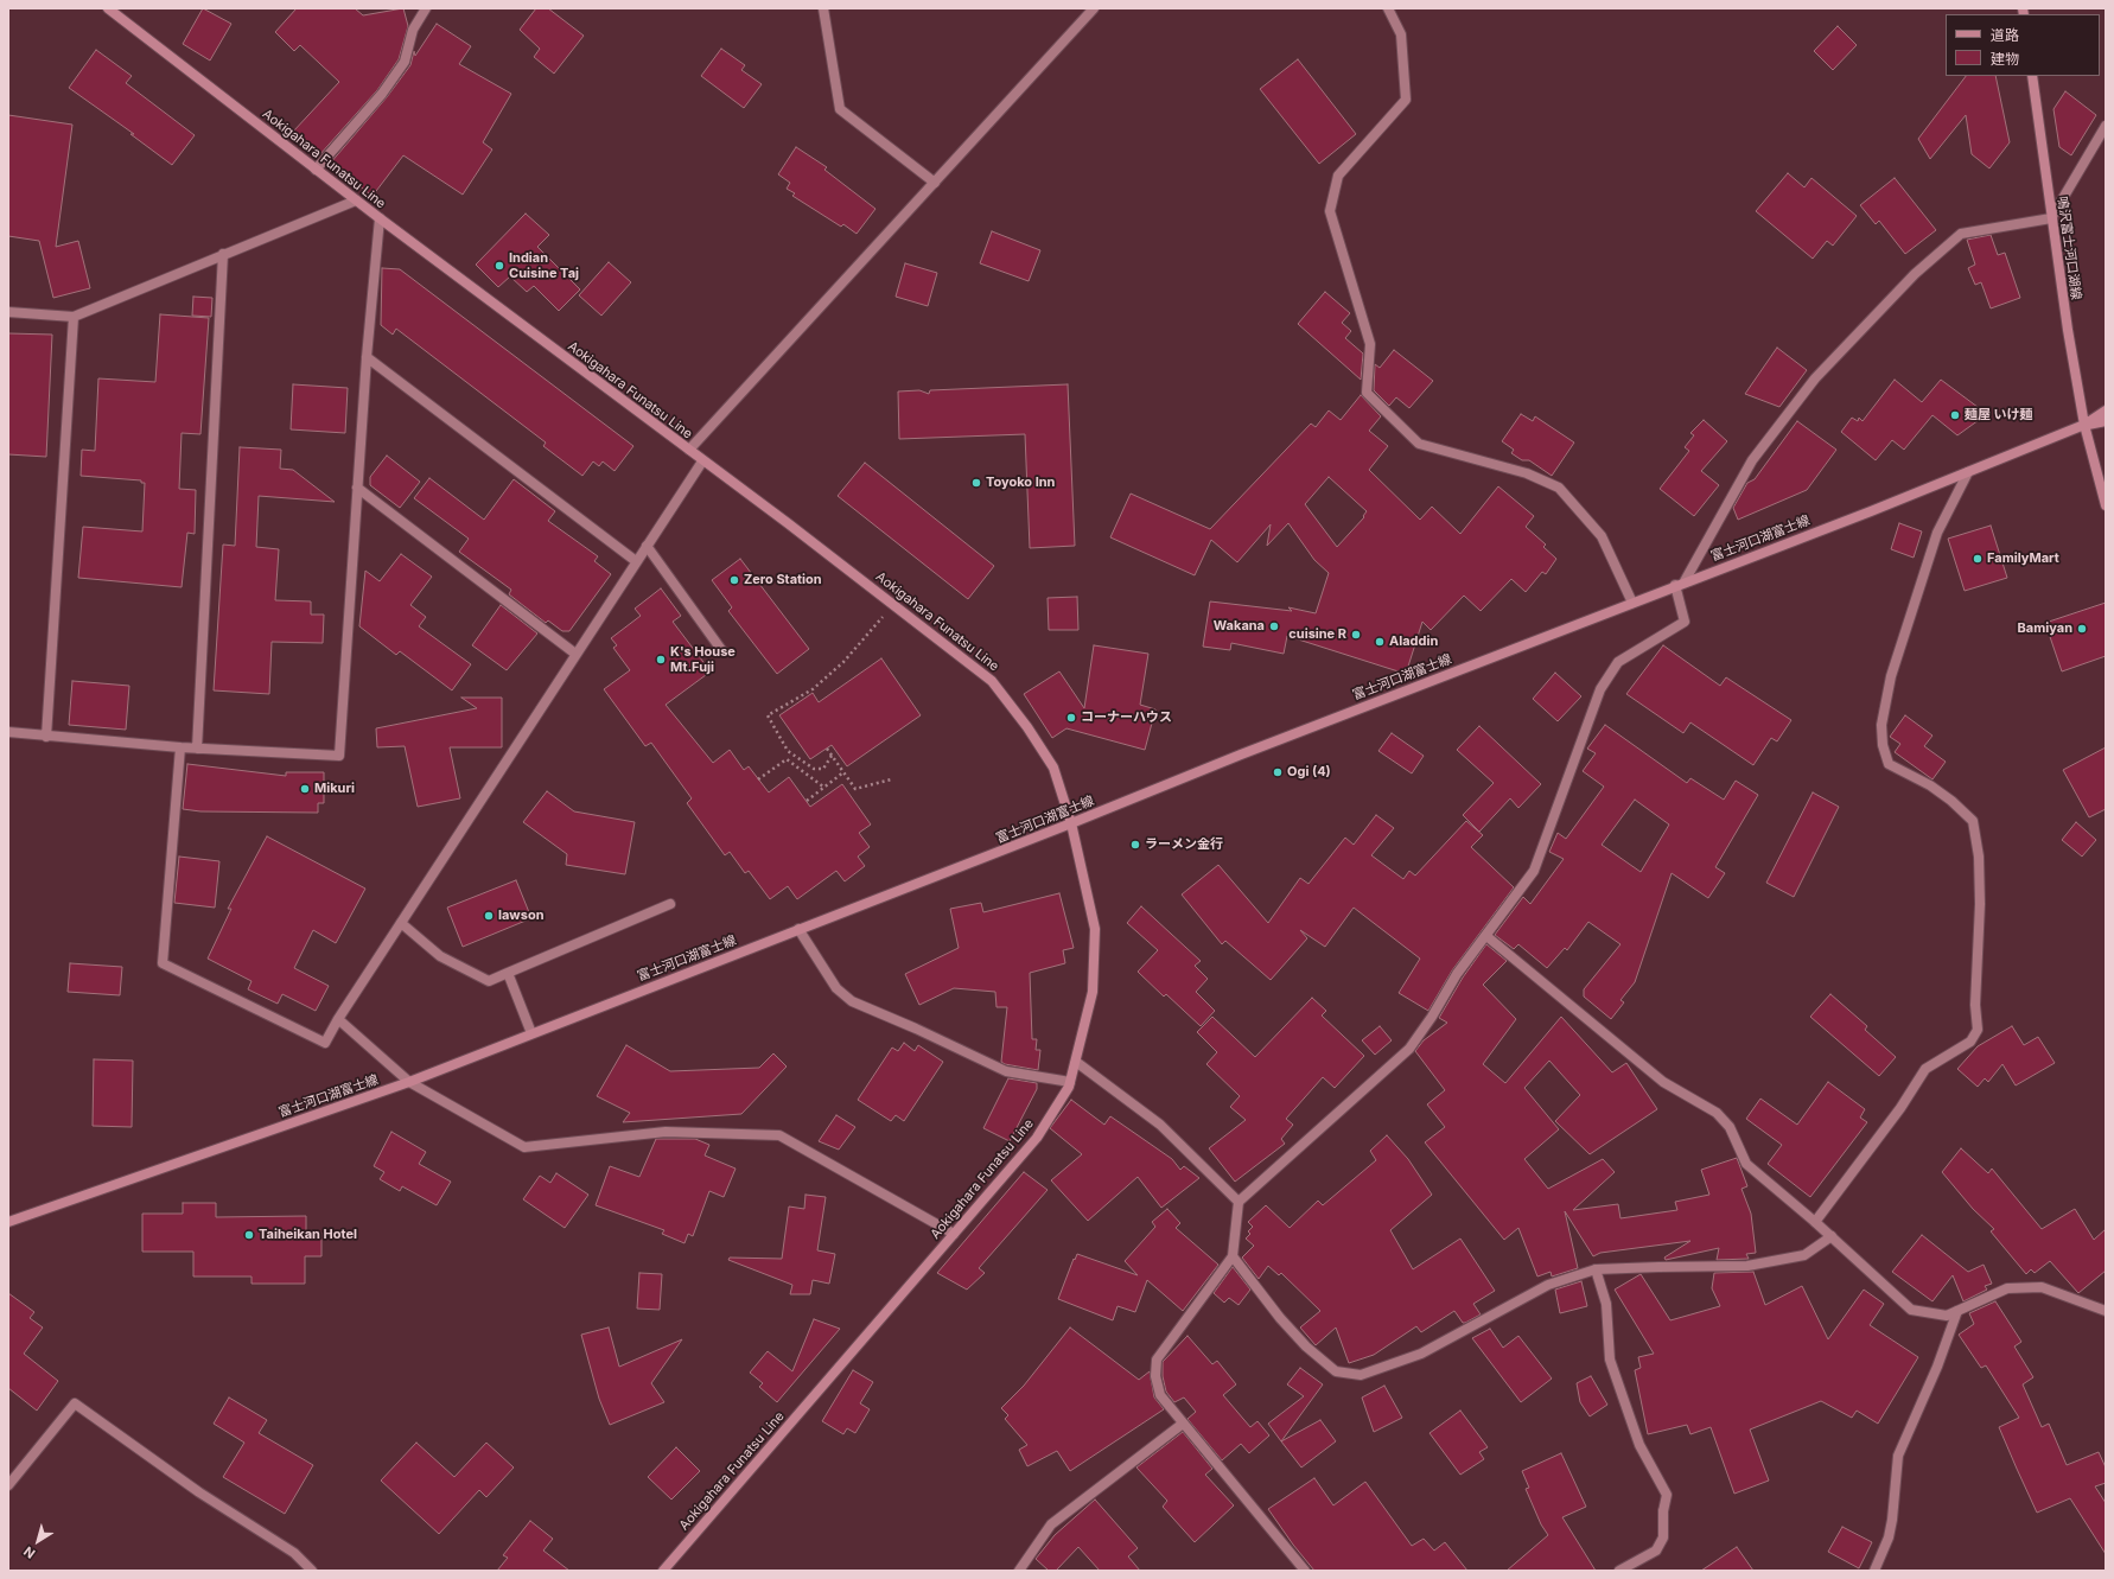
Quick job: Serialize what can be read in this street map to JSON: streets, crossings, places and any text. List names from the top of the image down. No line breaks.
{"streets":{"main road":["Aokigahara Funatsu Line","鳴沢富士河口湖線","富士河口湖富士線"]},"crossings":[["Aokigahara Funatsu Line","富士河口湖富士線"],["鳴沢富士河口湖線","富士河口湖富士線"]],"places":["Indian Cuisine Taj","麺屋 いけ麺","Toyoko Inn","FamilyMart","Zero Station","Wakana","Bamiyan","cuisine R","Aladdin","K's House Mt.Fuji","コーナーハウス","Ogi (4)","Mikuri","ラーメン金行","lawson","Taiheikan Hotel"],"legend":["道路","建物"],"north":"bottom left"}
